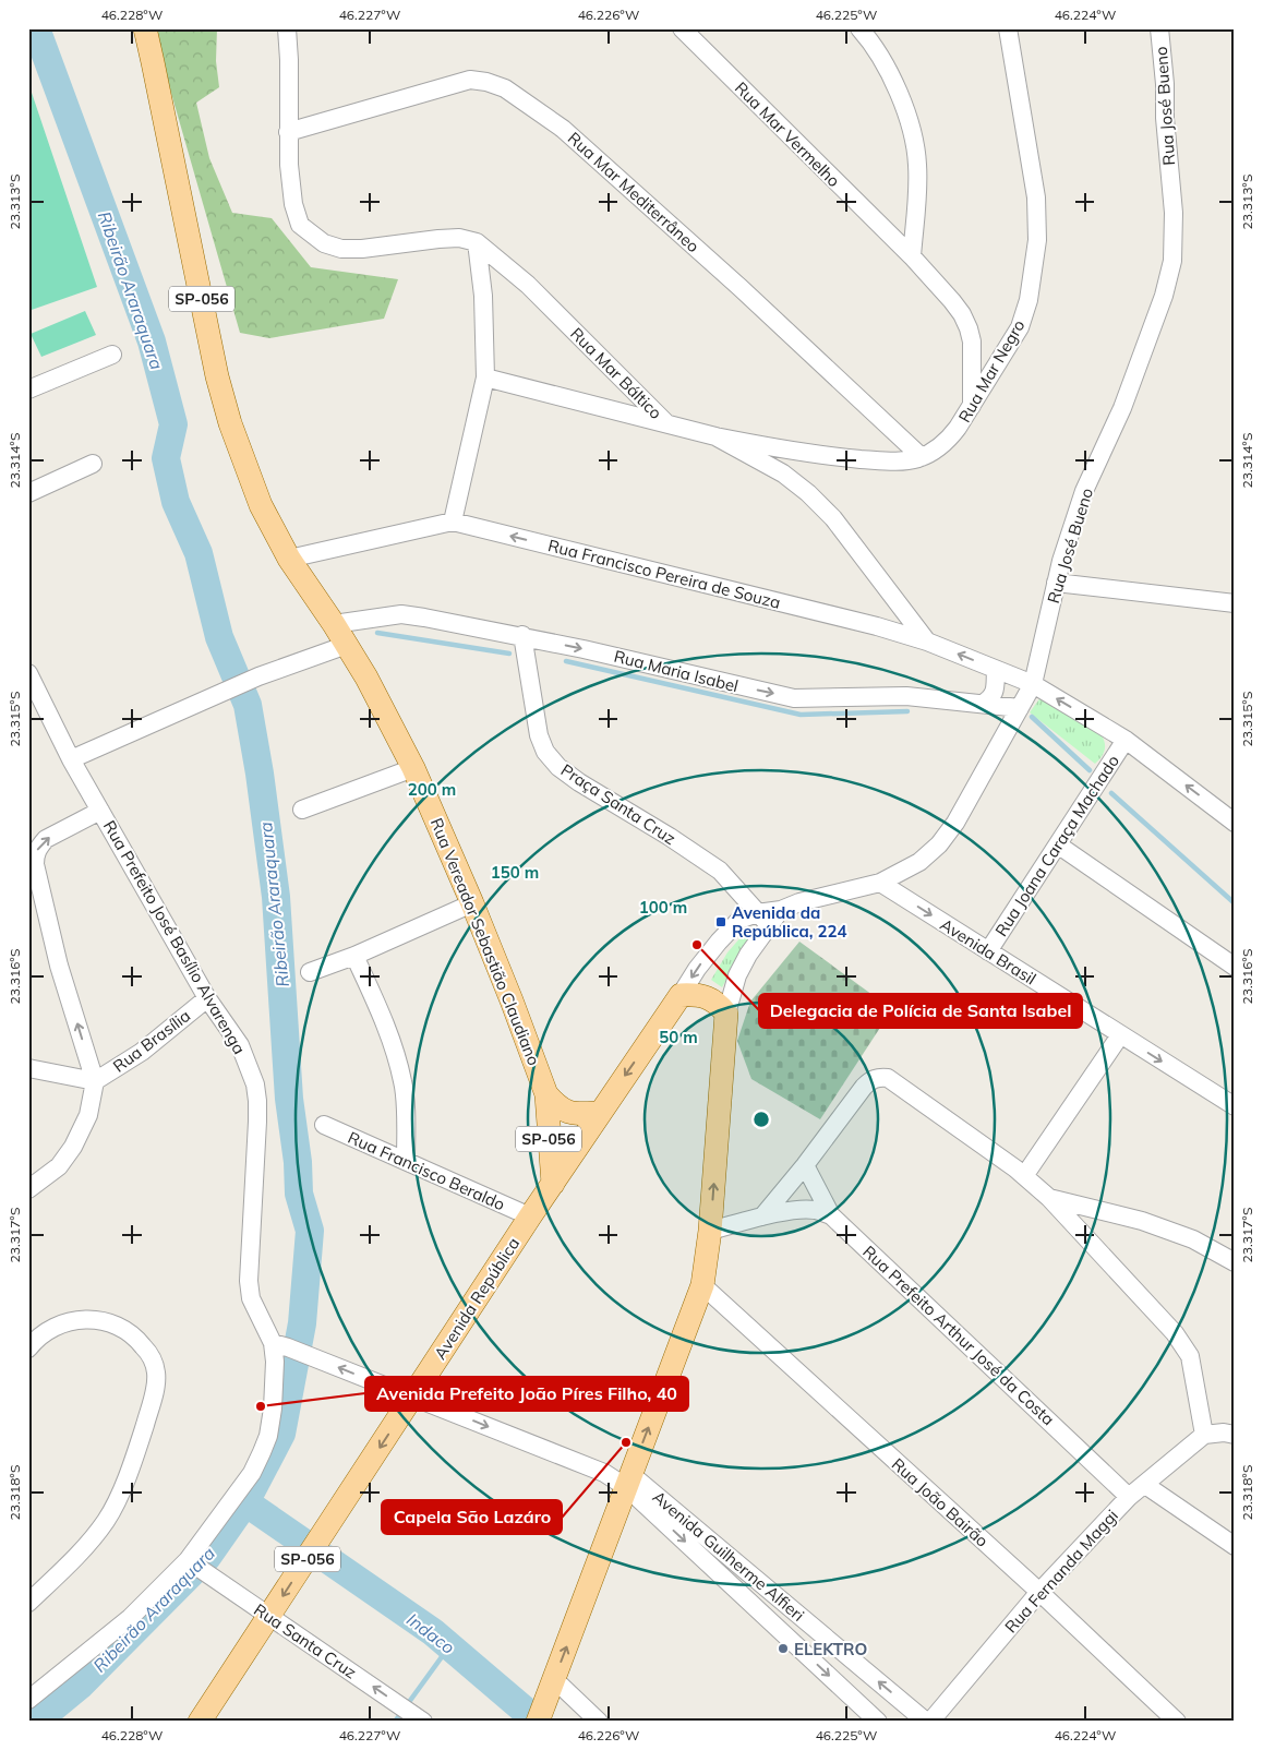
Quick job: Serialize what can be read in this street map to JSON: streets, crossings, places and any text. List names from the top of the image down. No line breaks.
{"streets":{"main road":["SP-056","Rua Vereador Sebastião Claudiano","Avenida República"],"street":["Rua José Bueno","Rua Mar Vermelho","Rua Mar Mediterrâneo","Rua Mar Negro","Rua Mar Báltico","Rua Francisco Pereira de Souza","Rua Maria Isabel","Praça Santa Cruz","Rua Joana Caraça Machado","Rua Prefeito José Basílio Alvarenga","Avenida Brasil","Rua Brasília","Rua Francisco Beraldo","Rua Prefeito Arthur José da Costa","Rua João Bairão","Avenida Guilherme Alfieri","Rua Fernanda Maggi","Rua Santa Cruz"]},"crossings":[["Rua José Bueno","Rua Francisco Pereira de Souza"],["Rua José Bueno","Rua Maria Isabel"],["Rua José Bueno","Avenida Brasil"],["Rua José Bueno","Avenida República"],["Rua Mar Vermelho","Rua Mar Negro"],["Rua Mar Mediterrâneo","Rua Mar Negro"],["SP-056","Rua Vereador Sebastião Claudiano"],["SP-056","Avenida República"],["Rua Mar Negro","Rua Mar Báltico"],["Rua Mar Báltico","Rua Francisco Pereira de Souza"],["Rua Francisco Pereira de Souza","Rua Joana Caraça Machado"],["Rua Francisco Pereira de Souza","Rua Vereador Sebastião Claudiano"],["Rua Maria Isabel","Praça Santa Cruz"],["Rua Maria Isabel","Rua Vereador Sebastião Claudiano"],["Praça Santa Cruz","Avenida República"],["Rua Joana Caraça Machado","Avenida Brasil"],["Rua Prefeito José Basílio Alvarenga","Rua Brasília"],["Rua Francisco Beraldo","Avenida República"],["Avenida República","Rua Santa Cruz"],["Rua Prefeito Arthur José da Costa","Rua Fernanda Maggi"],["Rua João Bairão","Rua Fernanda Maggi"]],"one_way":["Rua Maria Isabel","Rua Santa Cruz"],"water":["Ribeirão Araraquara","Indaco"],"places":{"transit":["Avenida da República, 224"],"other":["Delegacia de Polícia de Santa Isabel","Avenida Prefeito João Píres Filho, 40","Capela São Lazáro","ELEKTRO"]},"coordinates":["46.228°W","46.227°W","46.226°W","46.225°W","46.224°W","23.313°S","23.314°S","23.315°S","23.316°S","23.317°S","23.318°S"],"rings":["200 m","150 m","100 m","50 m"]}
